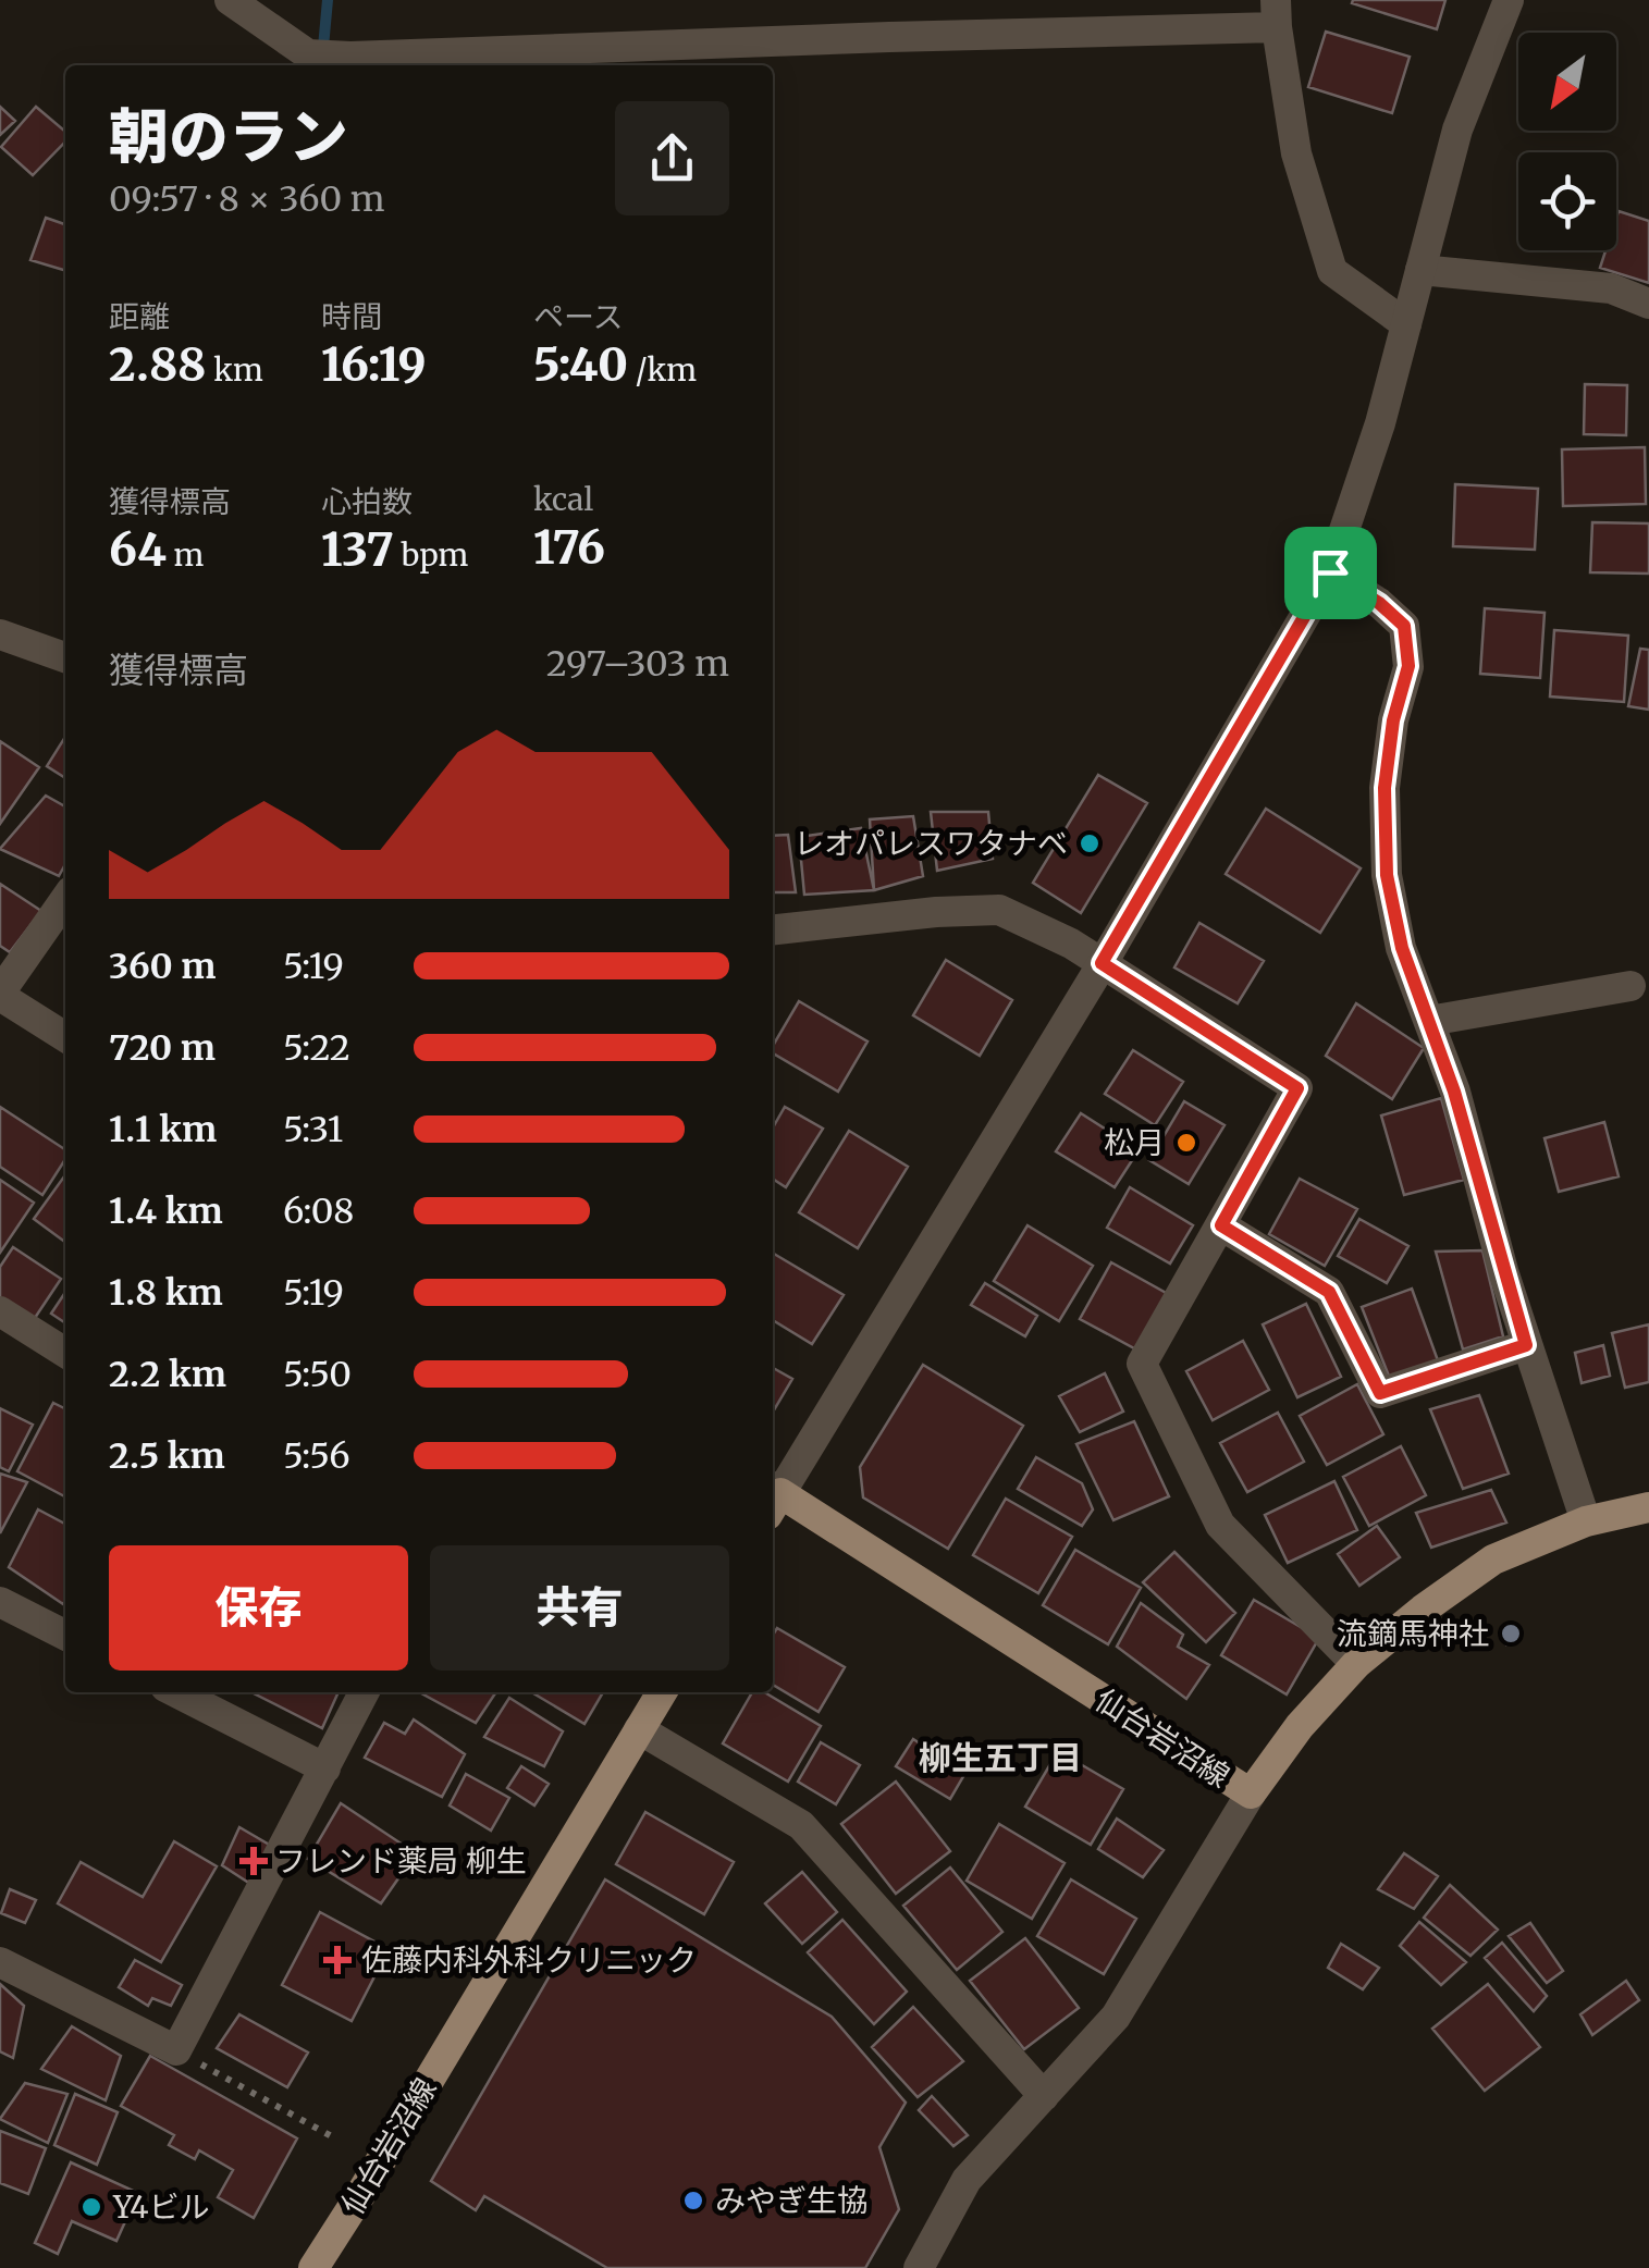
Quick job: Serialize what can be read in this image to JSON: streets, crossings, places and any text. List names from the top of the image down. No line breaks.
{"streets":{"main road":["仙台岩沼線"]},"districts":["柳生五丁目"],"places":{"other":["レオパレスワタナベ","松月","流鏑馬神社","みやぎ生協","Y4ビル"],"health":["フレンド薬局 柳生","佐藤内科外科クリニック"]},"north":"bottom left","page":{"heading":["朝のラン","09:57 · 8 × 360 m"],"stats":[["距離","2.88 km"],["時間","16:19"],["ペース","5:40 /km"],["獲得標高","64 m"],["心拍数","137 bpm"],["kcal","176"]],"chart":["獲得標高","297–303 m"],"list":[{"name":"360 m","note":"5:19"},{"name":"720 m","note":"5:22"},{"name":"1.1 km","note":"5:31"},{"name":"1.4 km","note":"6:08"},{"name":"1.8 km","note":"5:19"},{"name":"2.2 km","note":"5:50"},{"name":"2.5 km","note":"5:56"}],"buttons":["保存","共有"]}}
